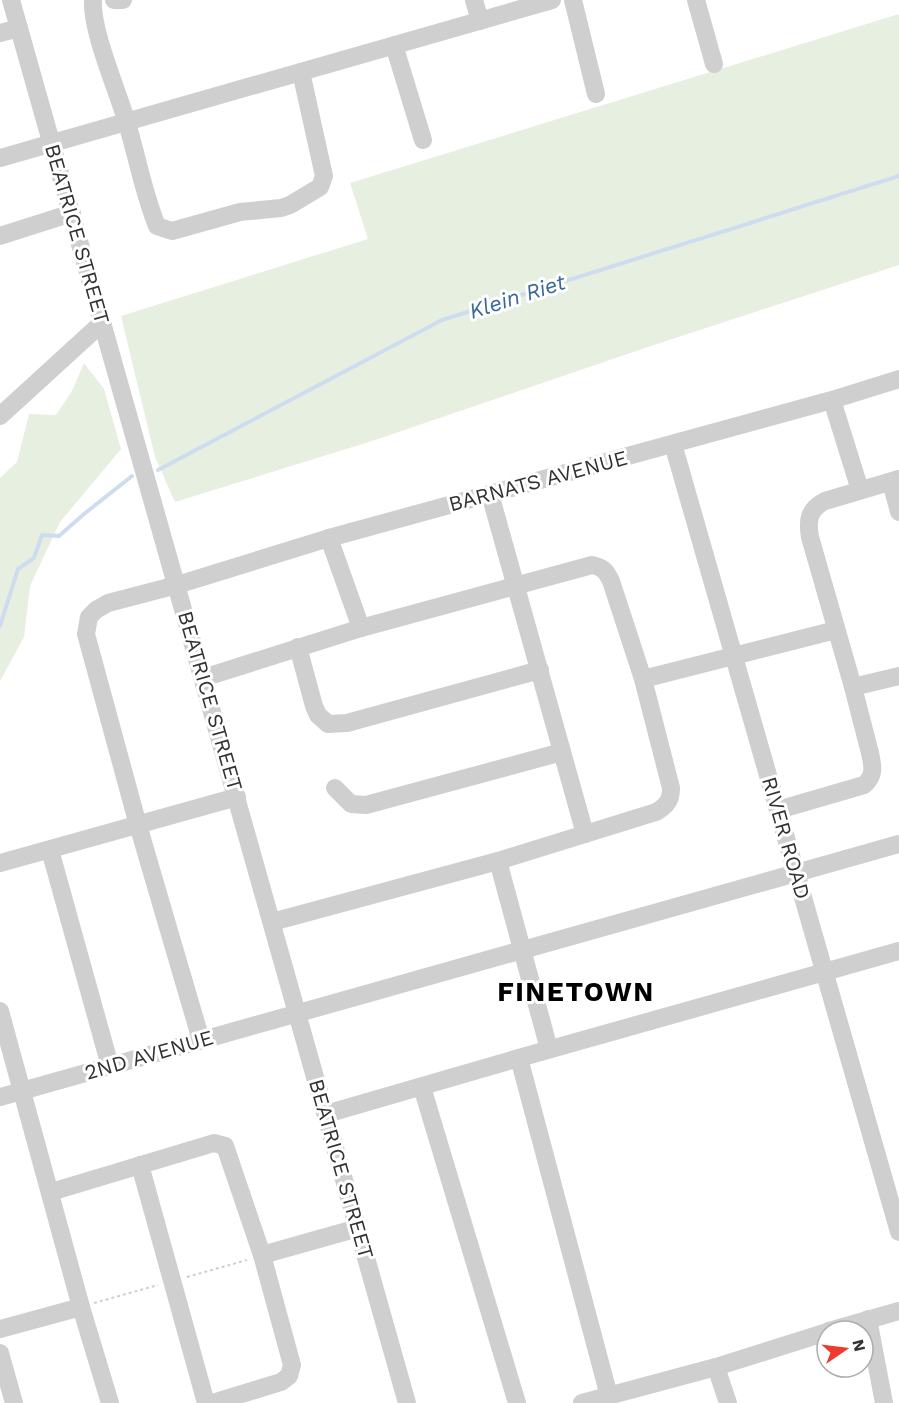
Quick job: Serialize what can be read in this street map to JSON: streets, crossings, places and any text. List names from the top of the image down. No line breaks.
{"streets":{"street":["BEATRICE STREET","BARNATS AVENUE","RIVER ROAD","2ND AVENUE"]},"crossings":[["BEATRICE STREET","BARNATS AVENUE"],["BEATRICE STREET","2ND AVENUE"],["BARNATS AVENUE","RIVER ROAD"],["BARNATS AVENUE","2ND AVENUE"],["RIVER ROAD","2ND AVENUE"]],"districts":["FINETOWN"],"water":["Klein Riet"],"north":"right"}
